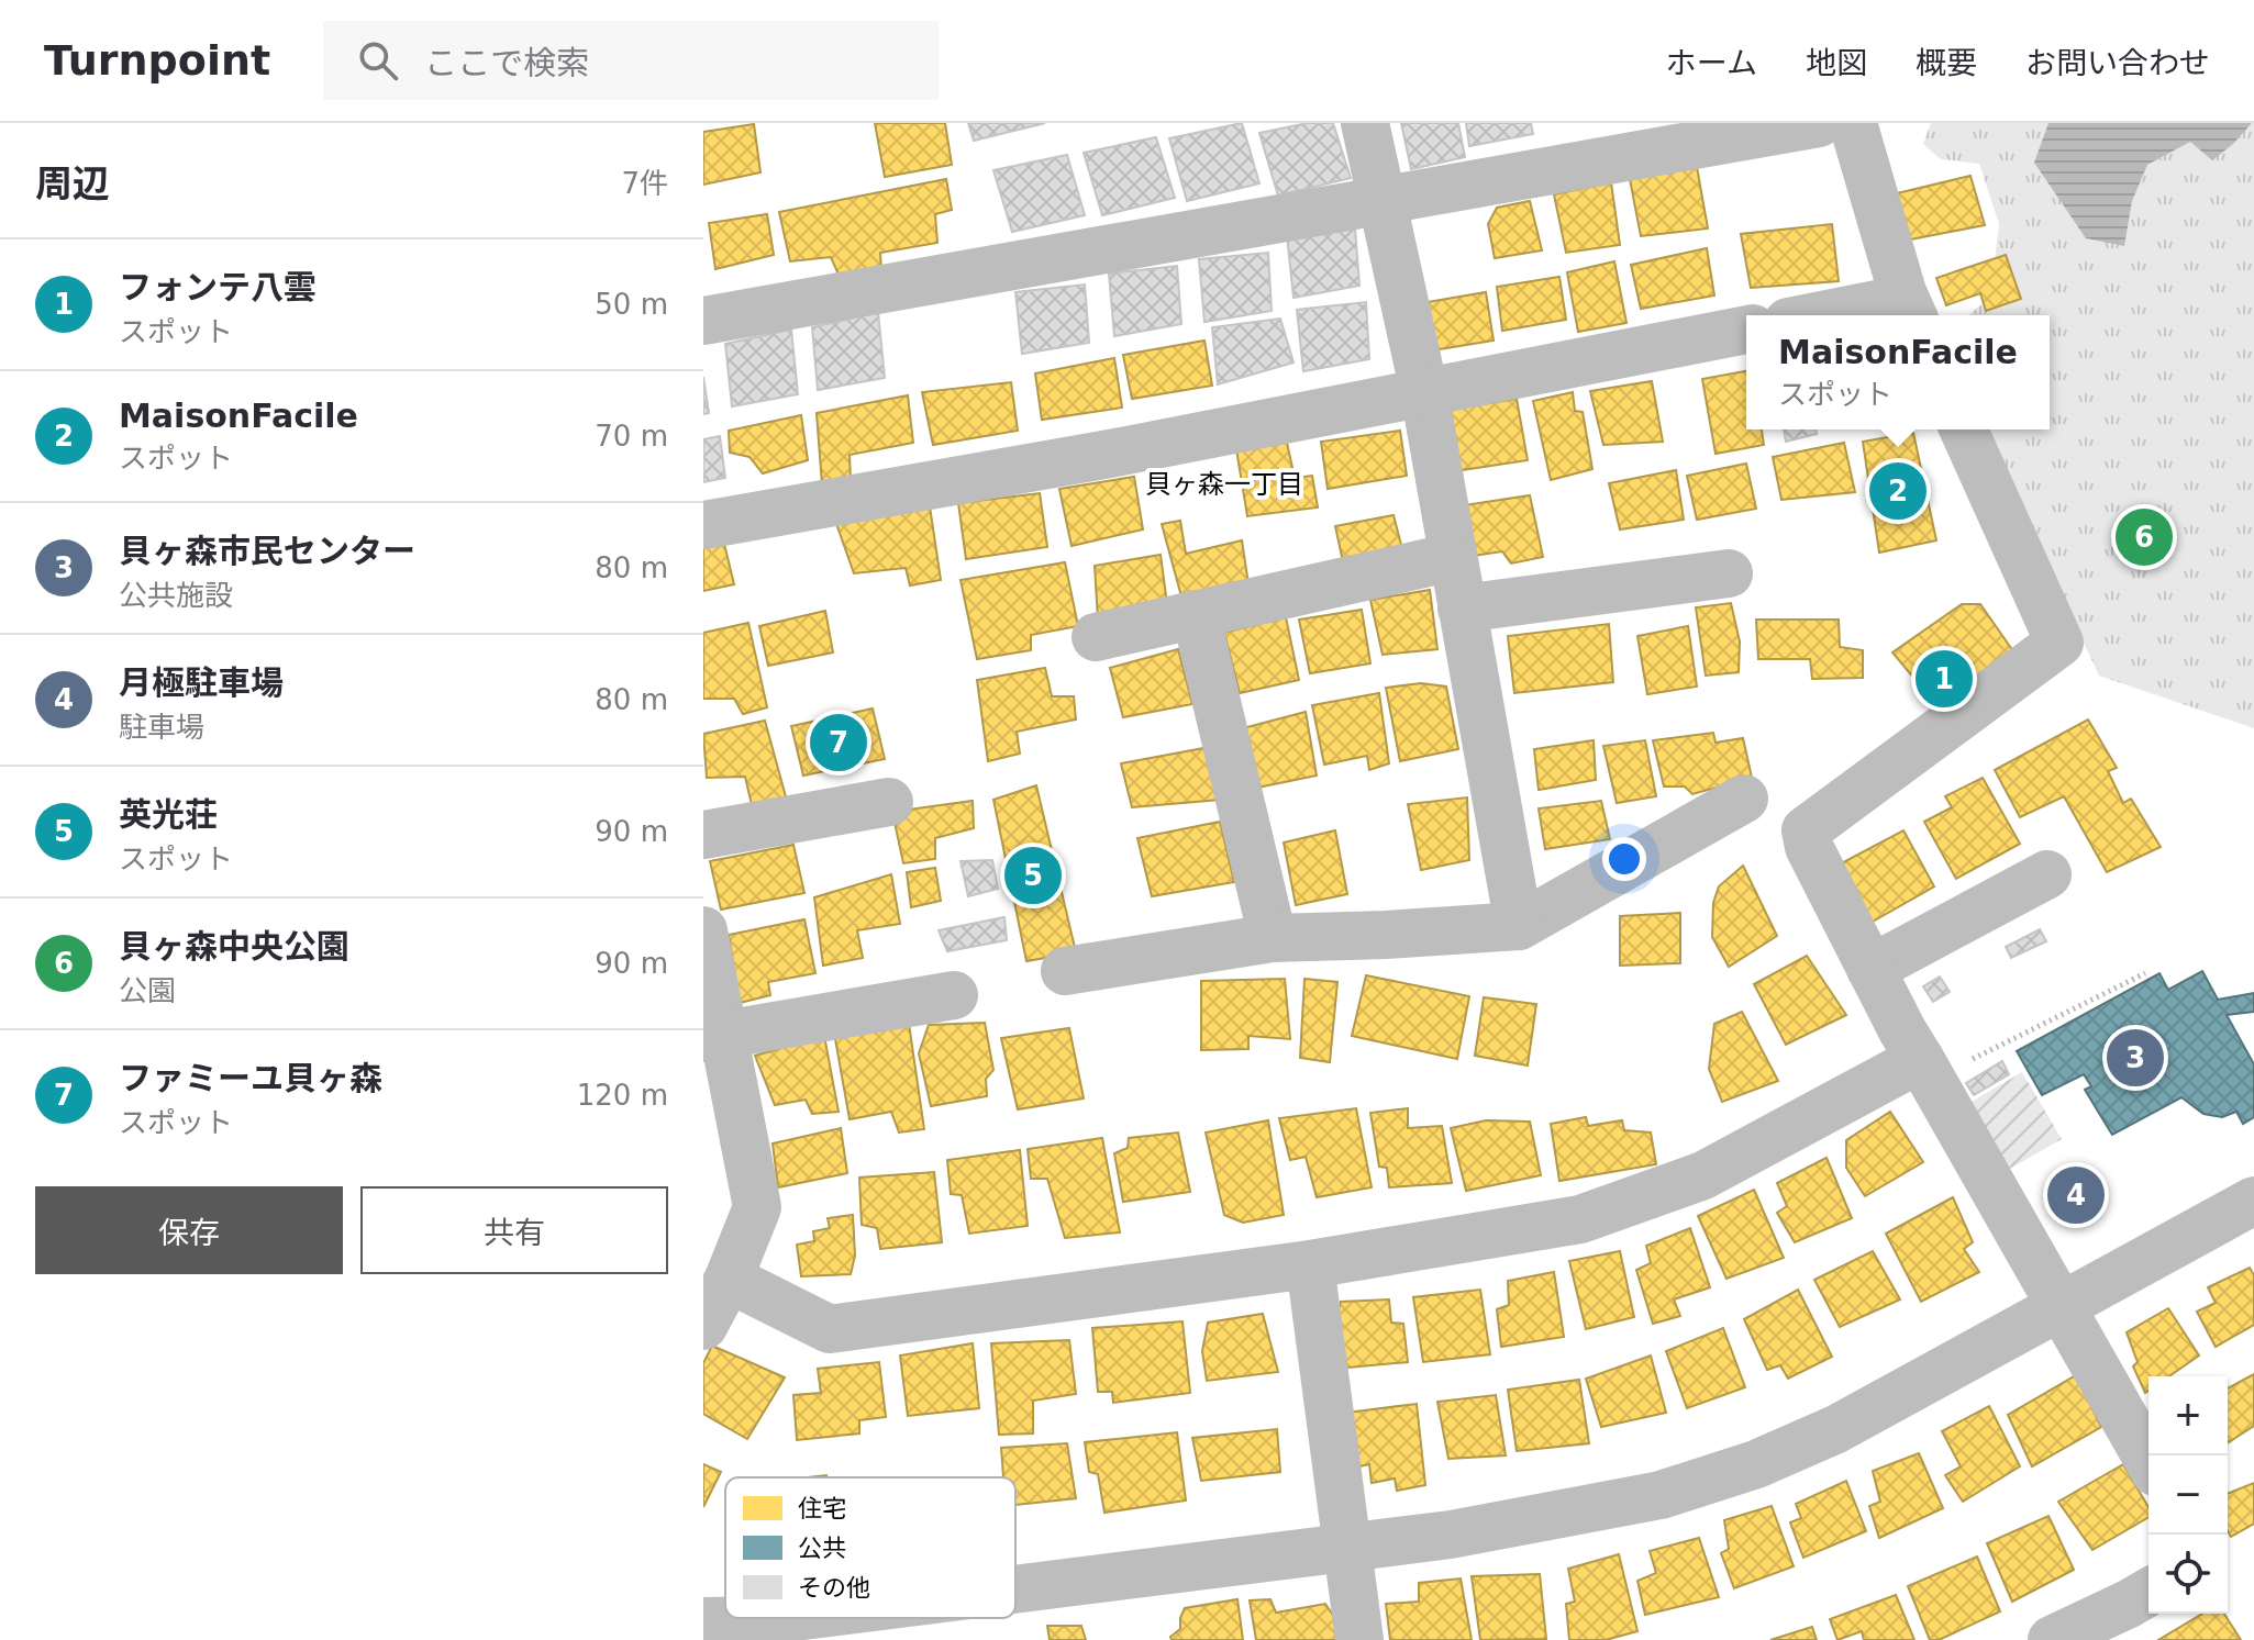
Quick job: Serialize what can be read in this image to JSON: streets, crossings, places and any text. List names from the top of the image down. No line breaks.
{"districts":["貝ヶ森一丁目"],"legend":["住宅","公共","その他"],"page":{"header":"Turnpoint","search":"ここで検索","nav":["ホーム","地図","概要","お問い合わせ"],"heading":["周辺","7件"],"list":[{"mark":"1","name":"フォンテ八雲","note":"スポット","value":"50 m"},{"mark":"2","name":"MaisonFacile","note":"スポット","value":"70 m"},{"mark":"3","name":"貝ヶ森市民センター","note":"公共施設","value":"80 m"},{"mark":"4","name":"月極駐車場","note":"駐車場","value":"80 m"},{"mark":"5","name":"英光荘","note":"スポット","value":"90 m"},{"mark":"6","name":"貝ヶ森中央公園","note":"公園","value":"90 m"},{"mark":"7","name":"ファミーユ貝ヶ森","note":"スポット","value":"120 m"}],"popup":["MaisonFacile","スポット"],"pins":["2","6","1","7","5","3","4"],"buttons":["保存","共有"],"map_buttons":["+","−"]}}
